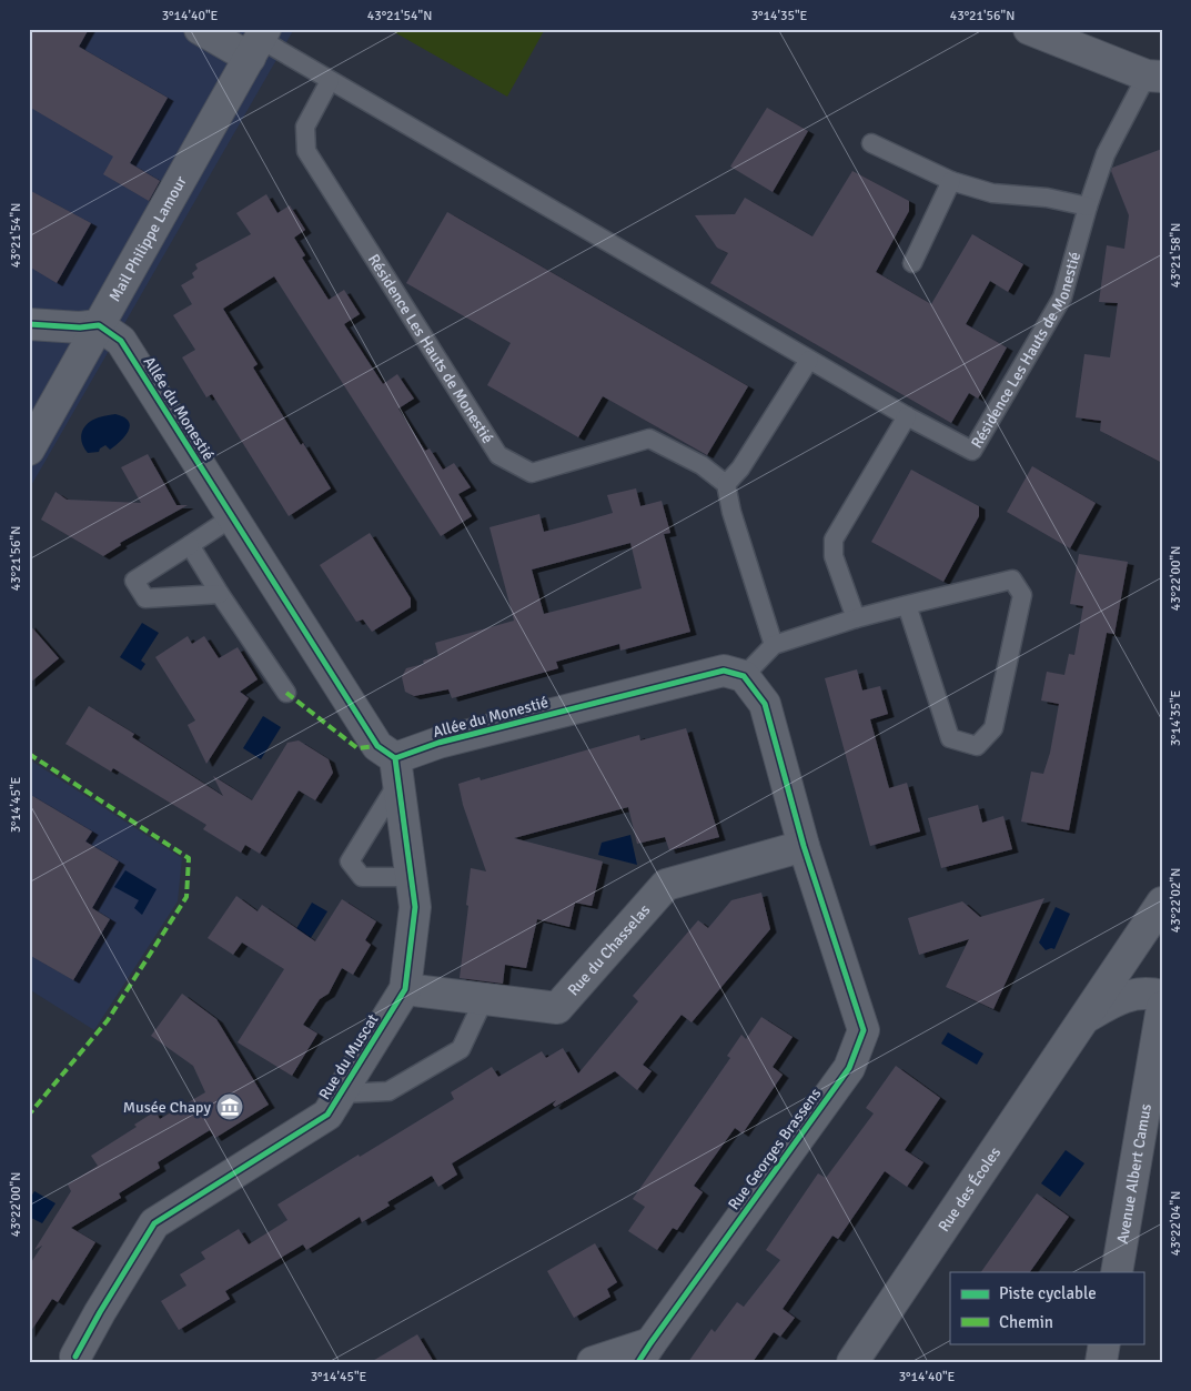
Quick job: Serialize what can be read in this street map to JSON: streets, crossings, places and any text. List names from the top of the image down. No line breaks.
{"streets":{"street":["Mail Philippe Lamour","Allée du Monestié","Rue du Chasselas","Rue du Muscat","Rue Georges Brassens","Avenue Albert Camus","Rue des Écoles"],"lane":["Résidence Les Hauts de Monestié"]},"crossings":[["Mail Philippe Lamour","Résidence Les Hauts de Monestié"],["Mail Philippe Lamour","Allée du Monestié"],["Allée du Monestié","Rue du Muscat"],["Rue du Chasselas","Rue du Muscat"],["Rue du Chasselas","Rue Georges Brassens"]],"places":{"museum":["Musée Chapy"]},"legend":["Piste cyclable","Chemin"],"coordinates":["3°14'40\"E","43°21'54\"N","3°14'35\"E","43°21'56\"N","43°21'58\"N","43°22'00\"N","3°14'45\"E","43°22'02\"N","43°22'04\"N"]}
